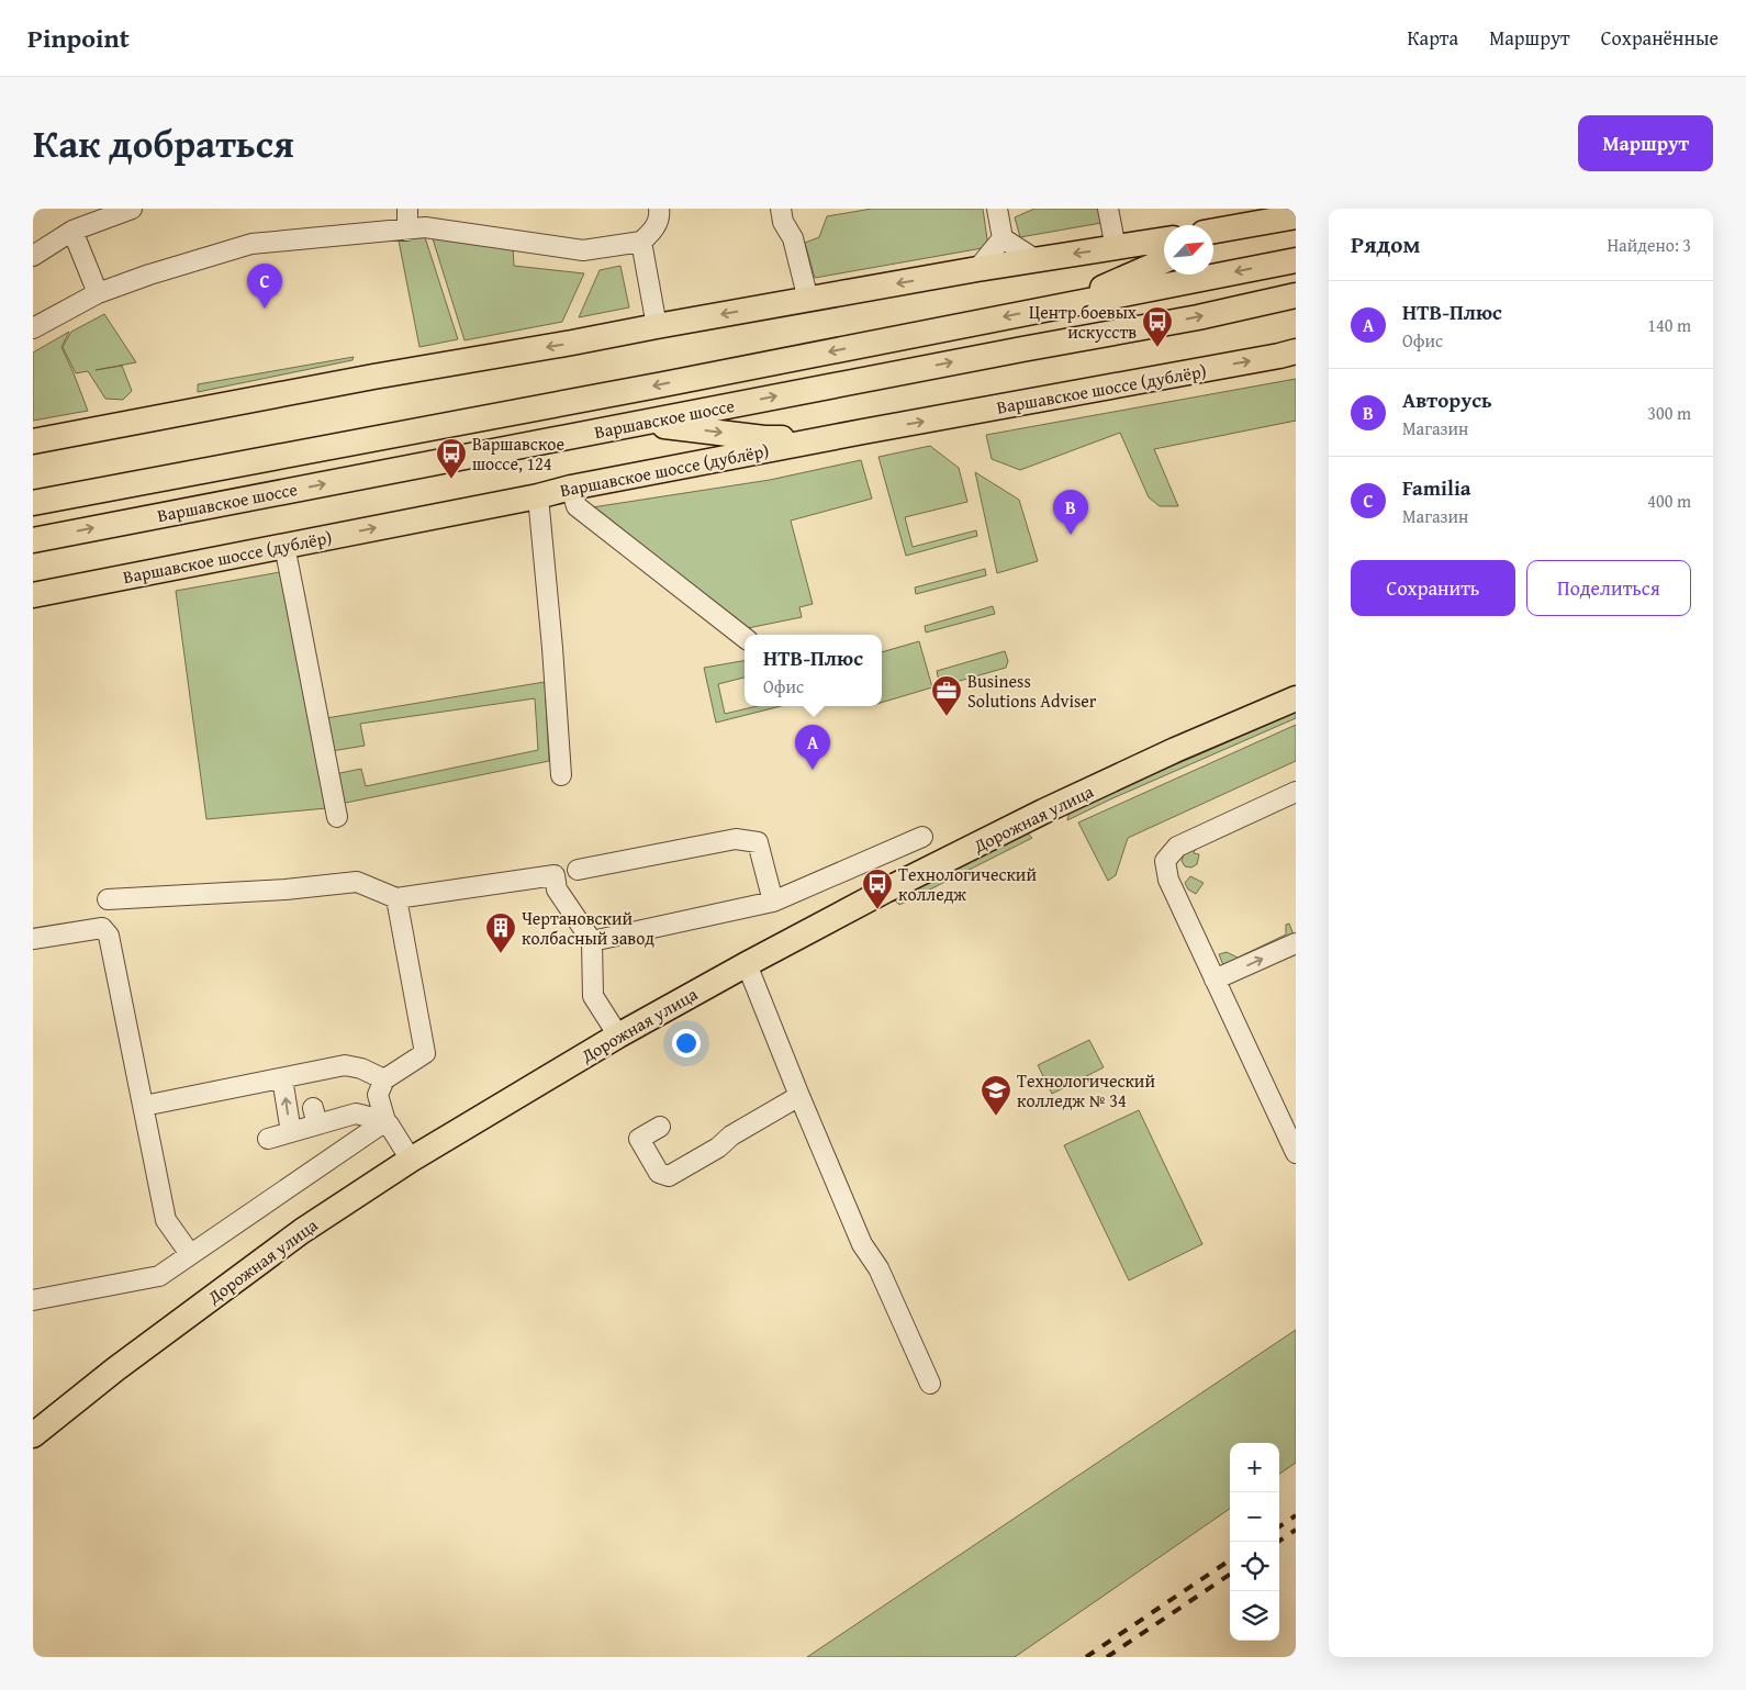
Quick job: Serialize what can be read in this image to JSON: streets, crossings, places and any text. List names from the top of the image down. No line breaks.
{"streets":{"main road":["Варшавское шоссе (дублёр)","Варшавское шоссе","Дорожная улица"]},"places":{"bus stop":["Центр боевых искусств","Варшавское шоссе, 124","Технологический колледж"],"office":["Business Solutions Adviser"],"building":["Чертановский колбасный завод"],"school or university":["Технологический колледж № 34"]},"north":"top right","page":{"header":"Pinpoint","nav":["Карта","Маршрут","Сохранённые"],"title":"Как добраться","buttons":["Маршрут",["Сохранить","Поделиться"]],"heading":["Рядом","Найдено: 3"],"pins":["C","B","A"],"list":[{"mark":"A","name":"НТВ-Плюс","note":"Офис","value":"140 m"},{"mark":"B","name":"Авторусь","note":"Магазин","value":"300 m"},{"mark":"C","name":"Familia","note":"Магазин","value":"400 m"}],"popup":["НТВ-Плюс","Офис"],"map_buttons":["+","−"]}}
